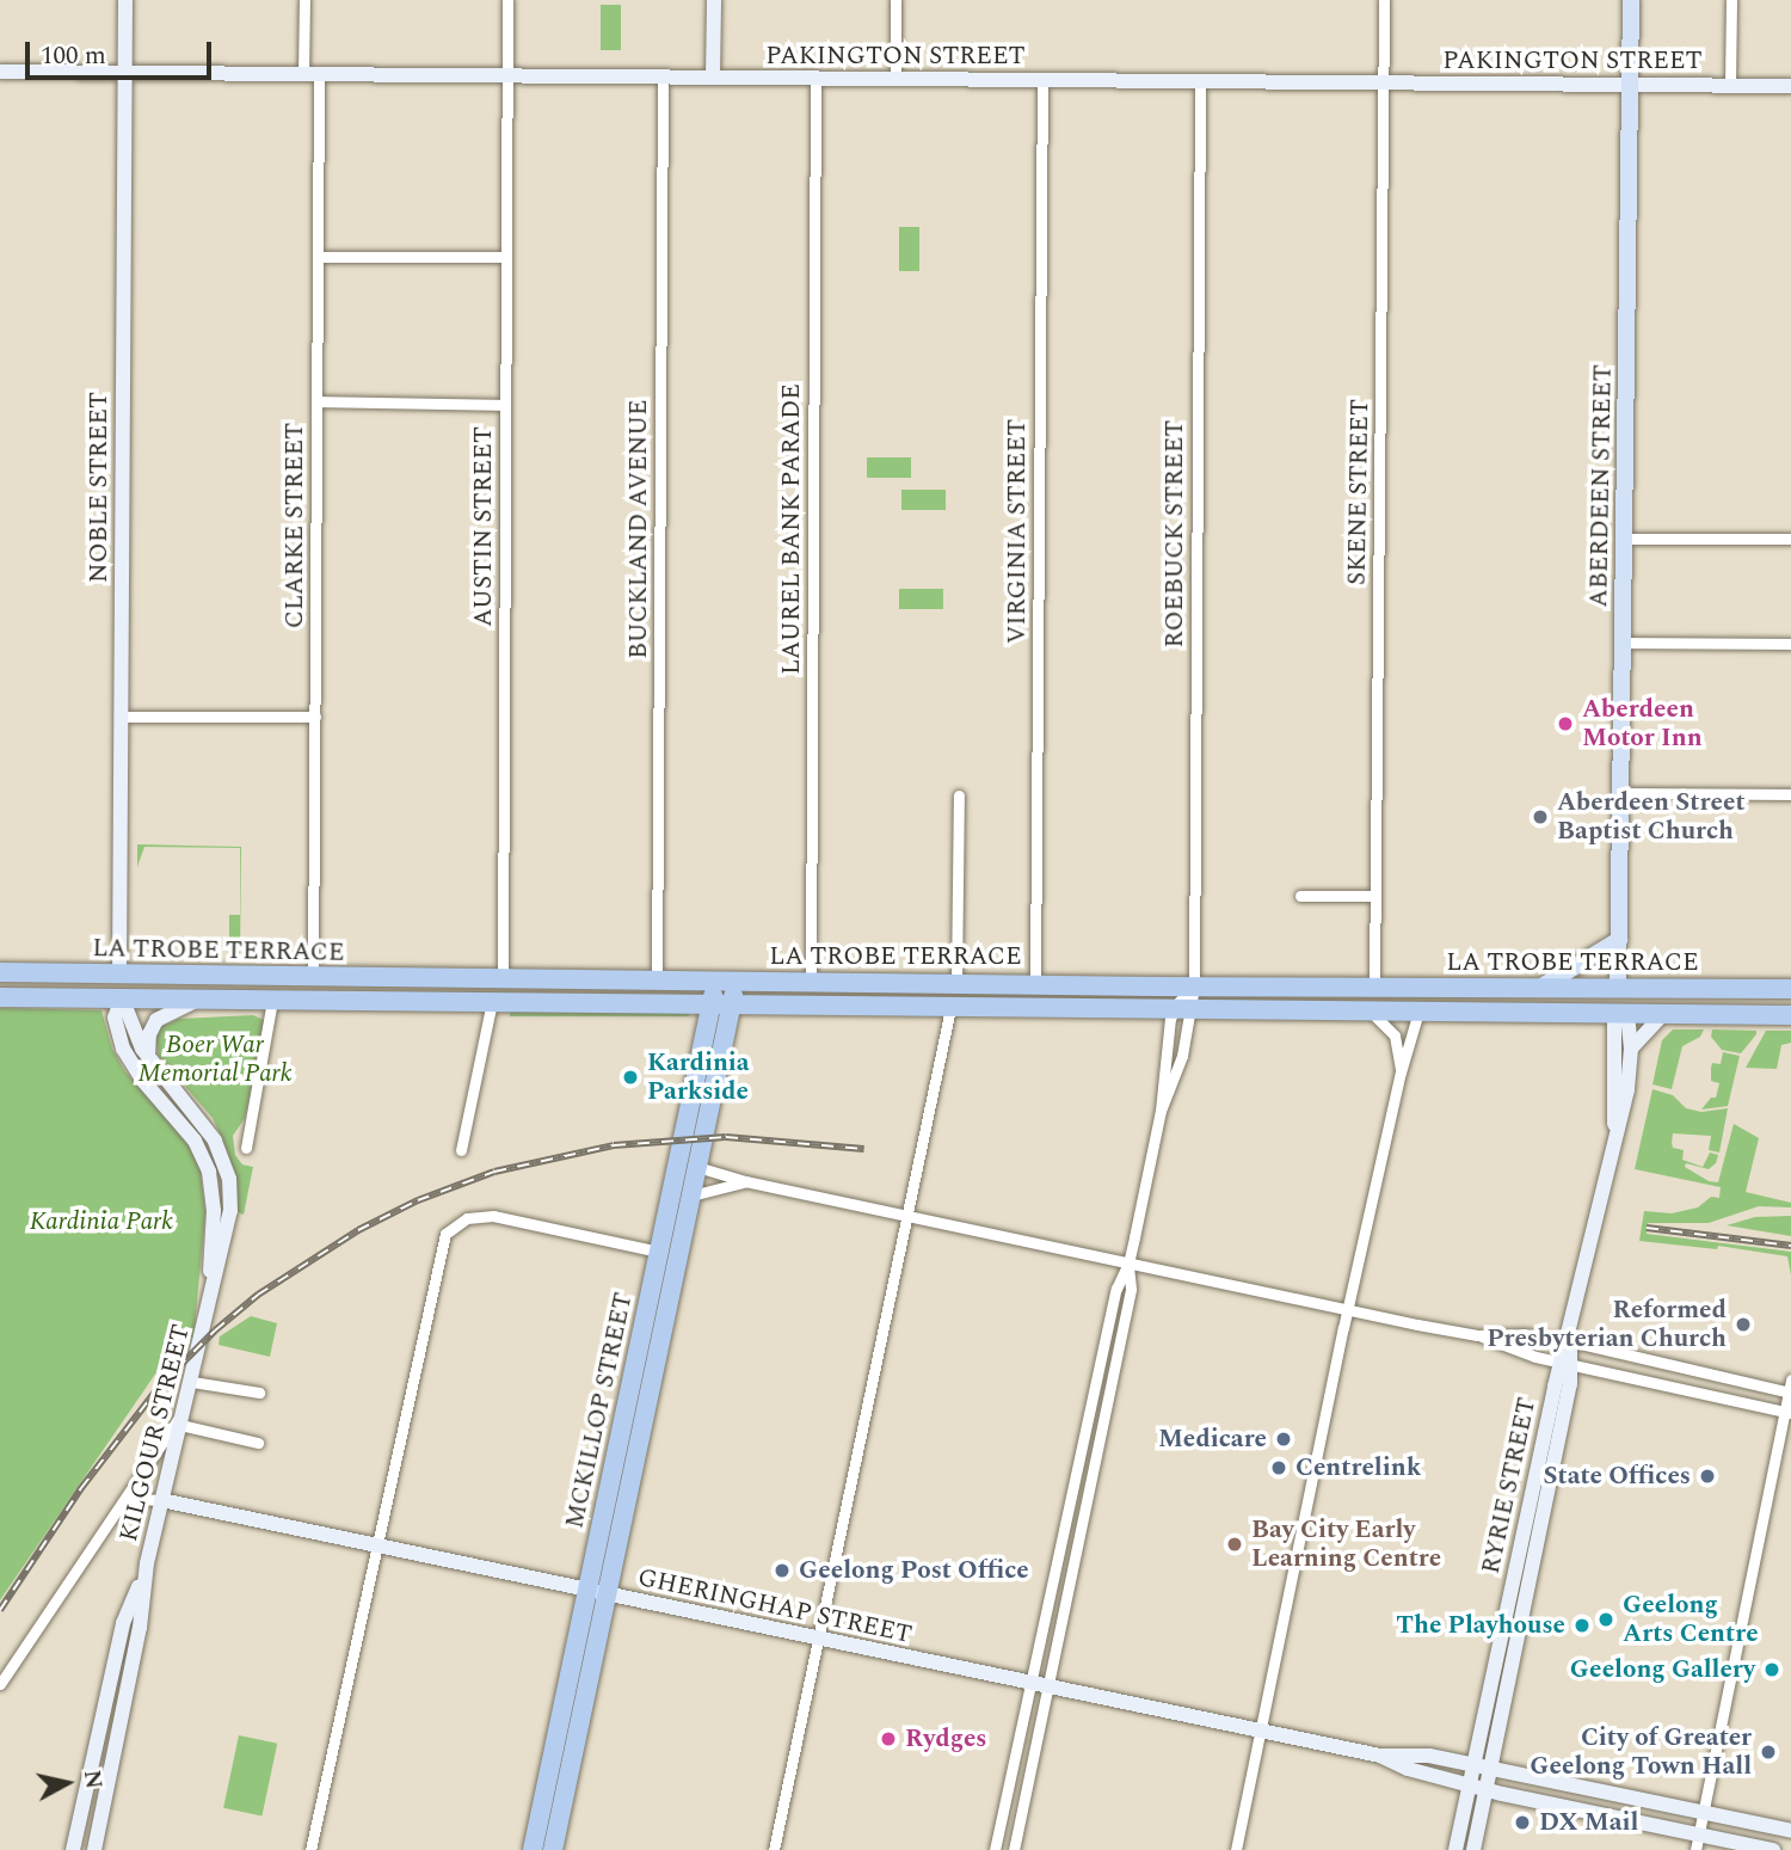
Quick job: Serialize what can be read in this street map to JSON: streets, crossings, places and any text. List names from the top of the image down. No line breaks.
{"streets":{"highway":["LA TROBE TERRACE","MCKILLOP STREET"],"main road":["ABERDEEN STREET"],"street":["PAKINGTON STREET","NOBLE STREET","SKENE STREET","CLARKE STREET","AUSTIN STREET","BUCKLAND AVENUE","LAUREL BANK PARADE","VIRGINIA STREET","ROEBUCK STREET","KILGOUR STREET","RYRIE STREET","GHERINGHAP STREET"]},"crossings":[["PAKINGTON STREET","ABERDEEN STREET"],["PAKINGTON STREET","NOBLE STREET"],["PAKINGTON STREET","SKENE STREET"],["PAKINGTON STREET","CLARKE STREET"],["PAKINGTON STREET","AUSTIN STREET"],["PAKINGTON STREET","BUCKLAND AVENUE"],["PAKINGTON STREET","LAUREL BANK PARADE"],["PAKINGTON STREET","VIRGINIA STREET"],["PAKINGTON STREET","ROEBUCK STREET"],["ABERDEEN STREET","LA TROBE TERRACE"],["NOBLE STREET","LA TROBE TERRACE"],["SKENE STREET","LA TROBE TERRACE"],["CLARKE STREET","LA TROBE TERRACE"],["AUSTIN STREET","LA TROBE TERRACE"],["BUCKLAND AVENUE","LA TROBE TERRACE"],["LAUREL BANK PARADE","LA TROBE TERRACE"],["VIRGINIA STREET","LA TROBE TERRACE"],["ROEBUCK STREET","LA TROBE TERRACE"],["LA TROBE TERRACE","MCKILLOP STREET"],["LA TROBE TERRACE","KILGOUR STREET"],["LA TROBE TERRACE","RYRIE STREET"],["MCKILLOP STREET","GHERINGHAP STREET"],["KILGOUR STREET","GHERINGHAP STREET"],["RYRIE STREET","GHERINGHAP STREET"]],"parks":["Boer War Memorial Park","Kardinia Park"],"places":["Aberdeen Motor Inn","Aberdeen Street Baptist Church","Kardinia Parkside","Reformed Presbyterian Church","Medicare","Centrelink","State Offices","Bay City Early Learning Centre","Geelong Post Office","Geelong Arts Centre","The Playhouse","Geelong Gallery","Rydges","City of Greater Geelong Town Hall","DX Mail"],"scale_bar":"100 m","north":"right"}
